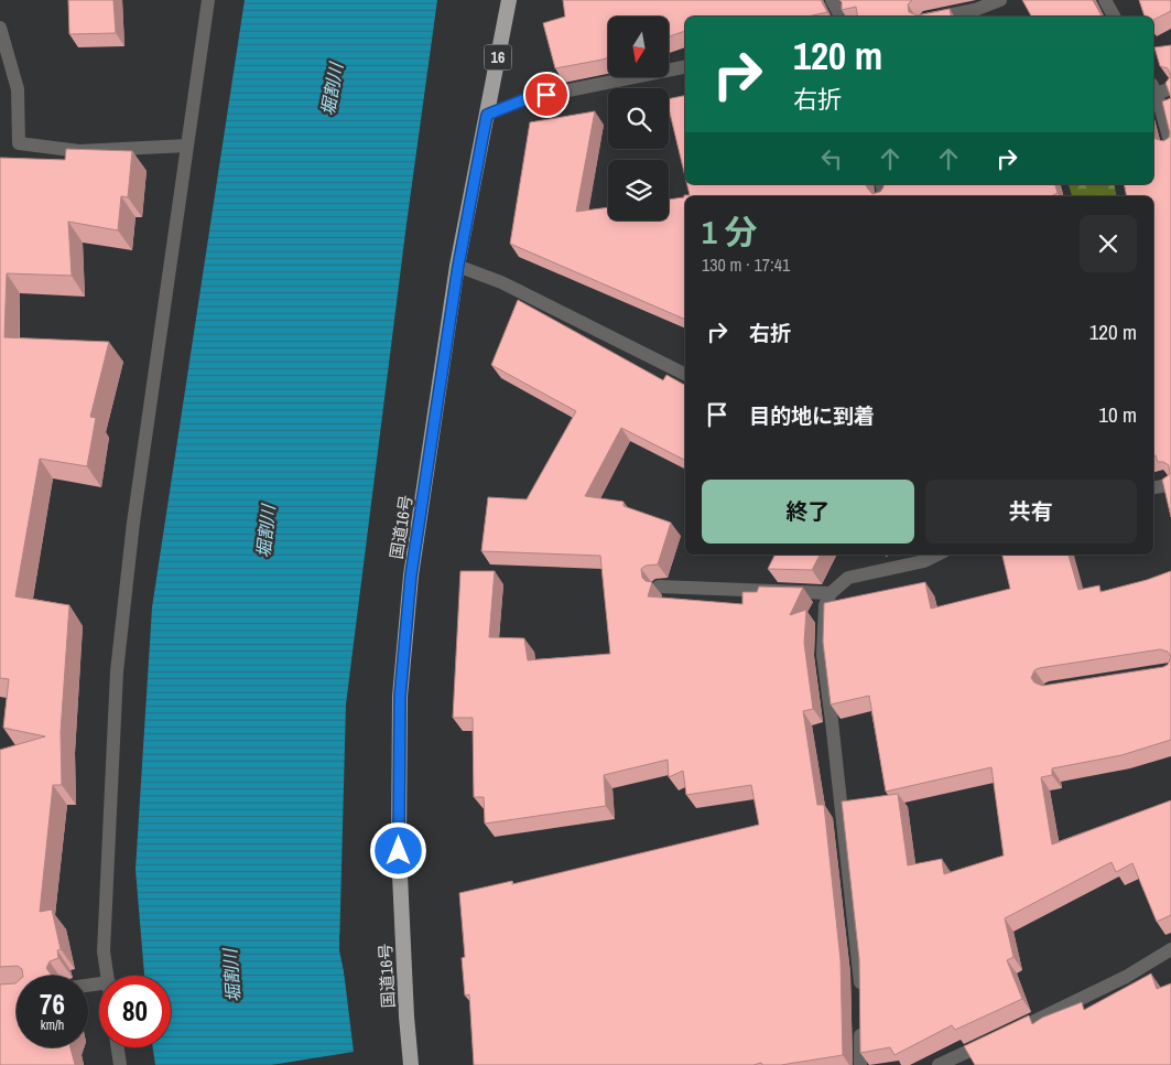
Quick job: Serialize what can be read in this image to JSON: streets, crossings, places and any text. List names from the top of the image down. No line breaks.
{"streets":{"highway":["16","国道16号"]},"water":["堀割川"],"north":"bottom","page":{"turn":["120 m","右折"],"heading":["1 分","130 m · 17:41"],"list":[{"name":"右折","value":"120 m"},{"name":"目的地に到着","value":"10 m"}],"buttons":["終了","共有"],"speed":"76 km/h","limit":"80"}}
